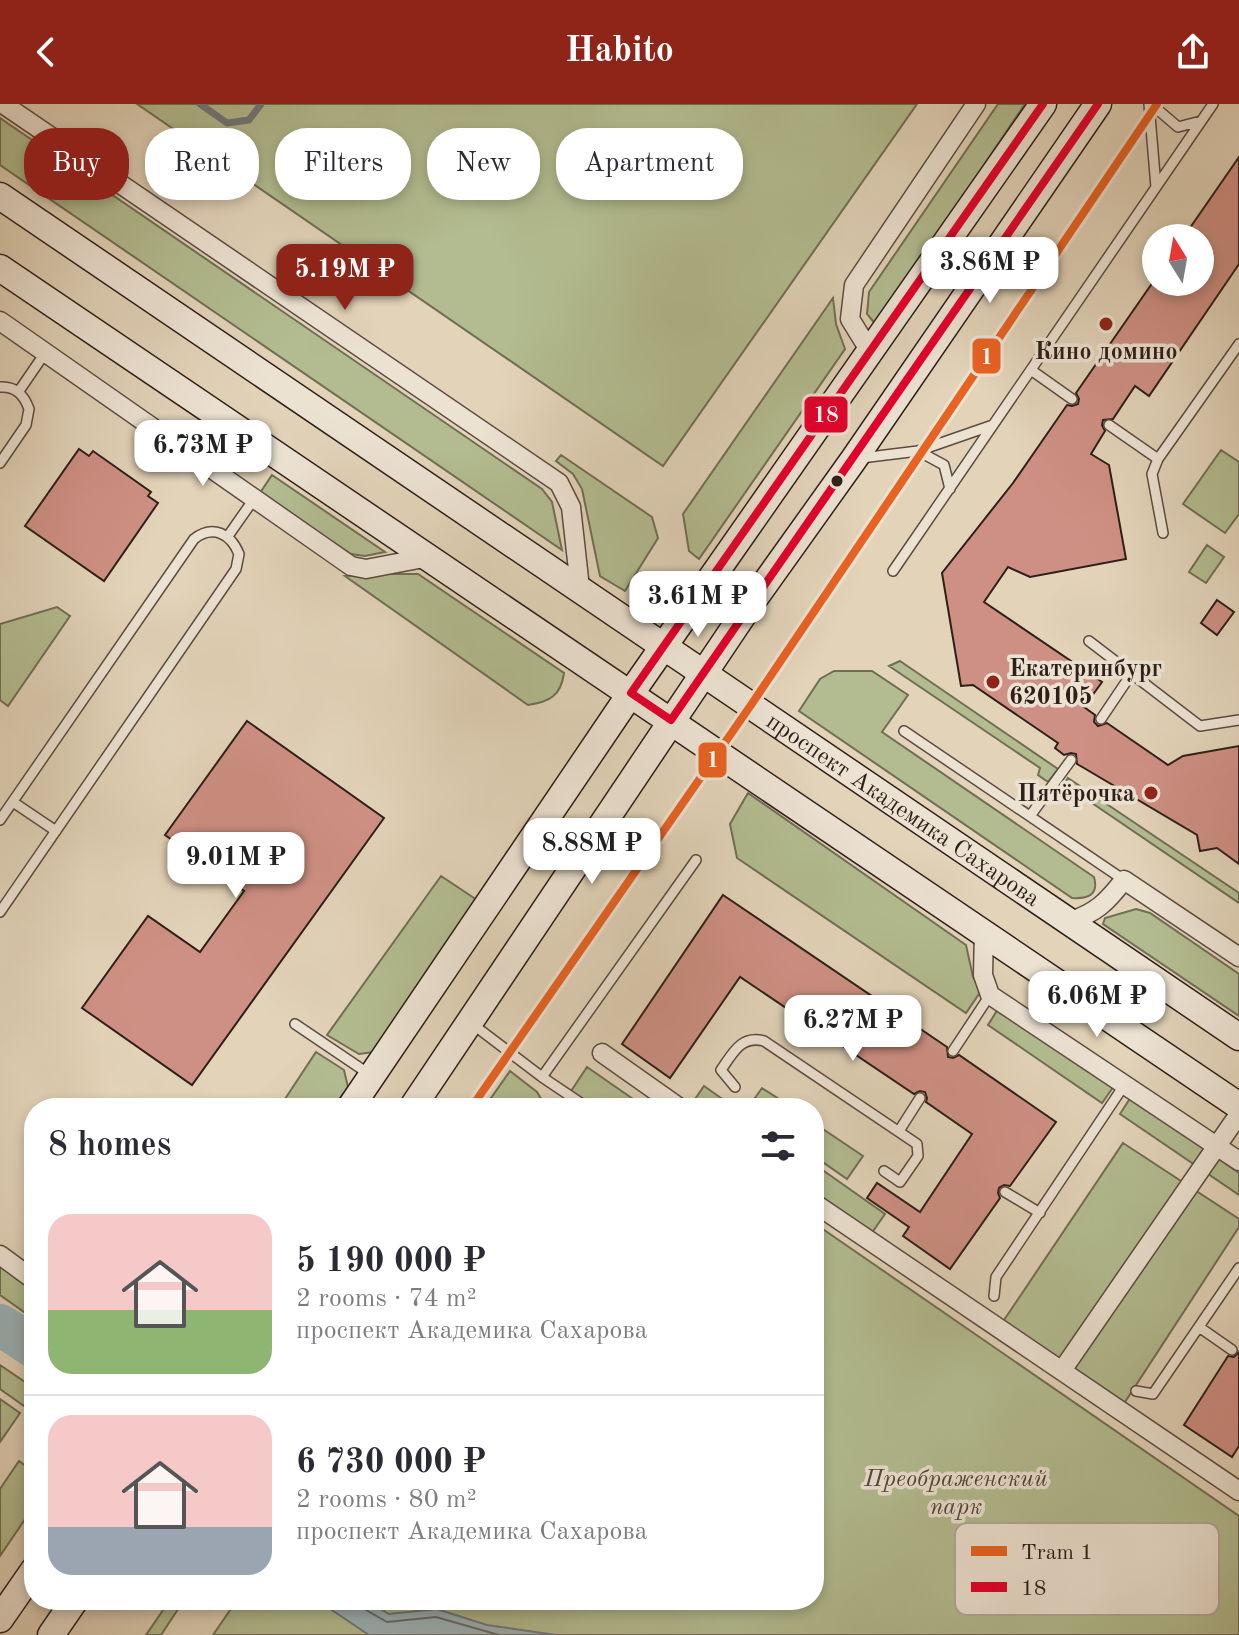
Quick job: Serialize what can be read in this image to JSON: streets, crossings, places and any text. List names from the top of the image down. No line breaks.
{"streets":{"main road":["проспект Академика Сахарова"]},"parks":["Преображенский парк"],"places":["Кино домино","Екатеринбург 620105","Пятёрочка"],"lines":["tram line 1","transit line 18"],"legend":["Tram 1","18"],"north":"top","page":{"header":"Habito","chip":["Buy","Rent","Filters","New","Apartment"],"price":["3.86M ₽","5.19M ₽","6.73M ₽","3.61M ₽","8.88M ₽","9.01M ₽","6.06M ₽","6.27M ₽"],"heading":"8 homes","list":[{"name":"5 190 000 ₽","note":"2 rooms · 74 m² · проспект Академика Сахарова"},{"name":"6 730 000 ₽","note":"2 rooms · 80 m² · проспект Академика Сахарова"}]}}
